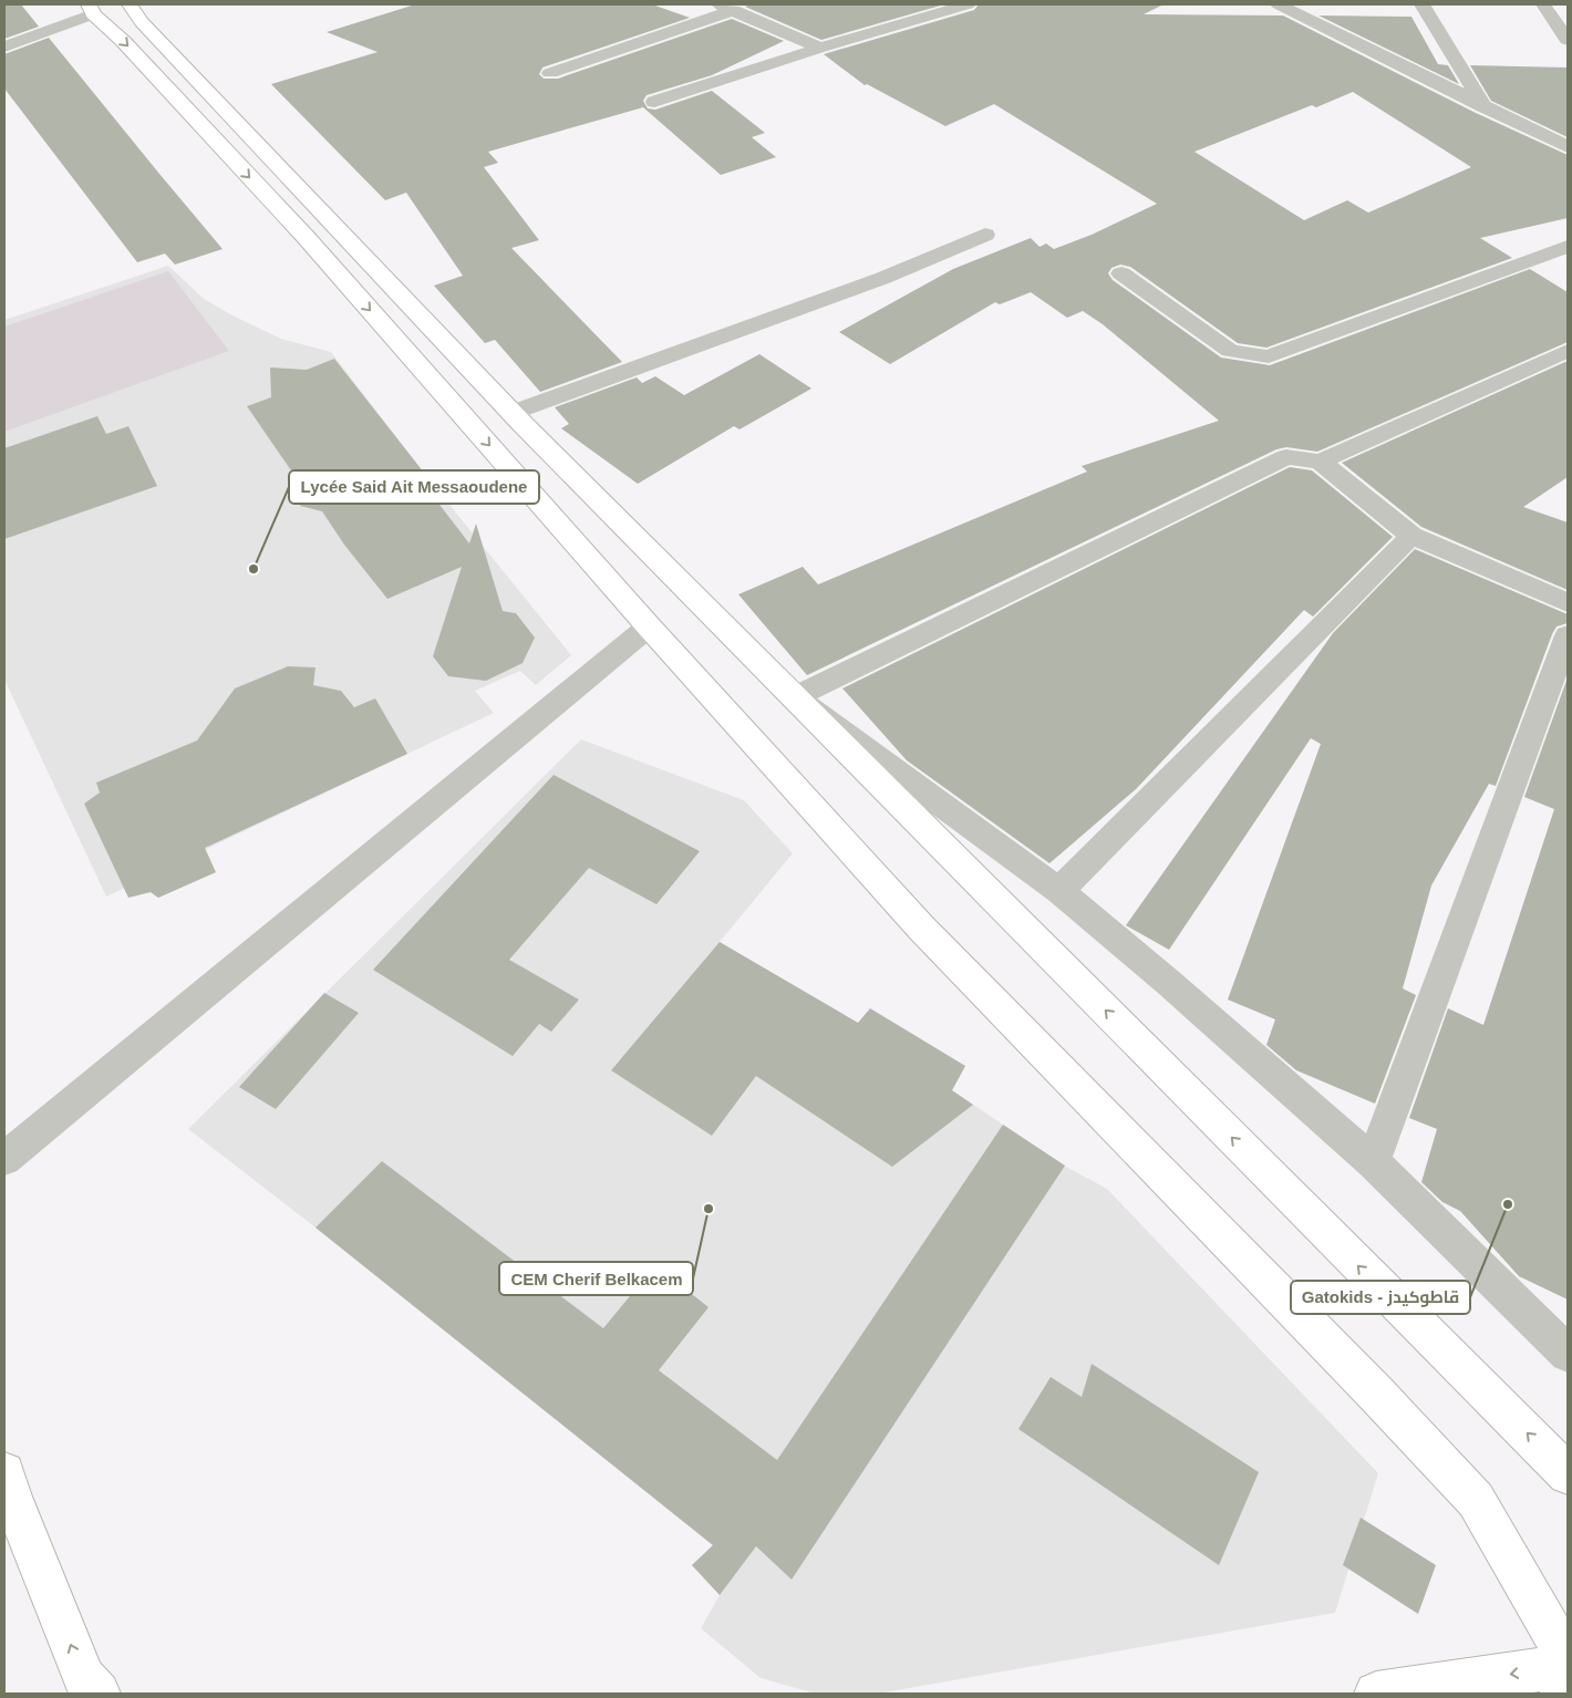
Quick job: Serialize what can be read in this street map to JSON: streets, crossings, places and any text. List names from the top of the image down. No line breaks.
{"places":["Lycée Said Ait Messaoudene","Gatokids - قاطوكيدز","CEM Cherif Belkacem"]}
